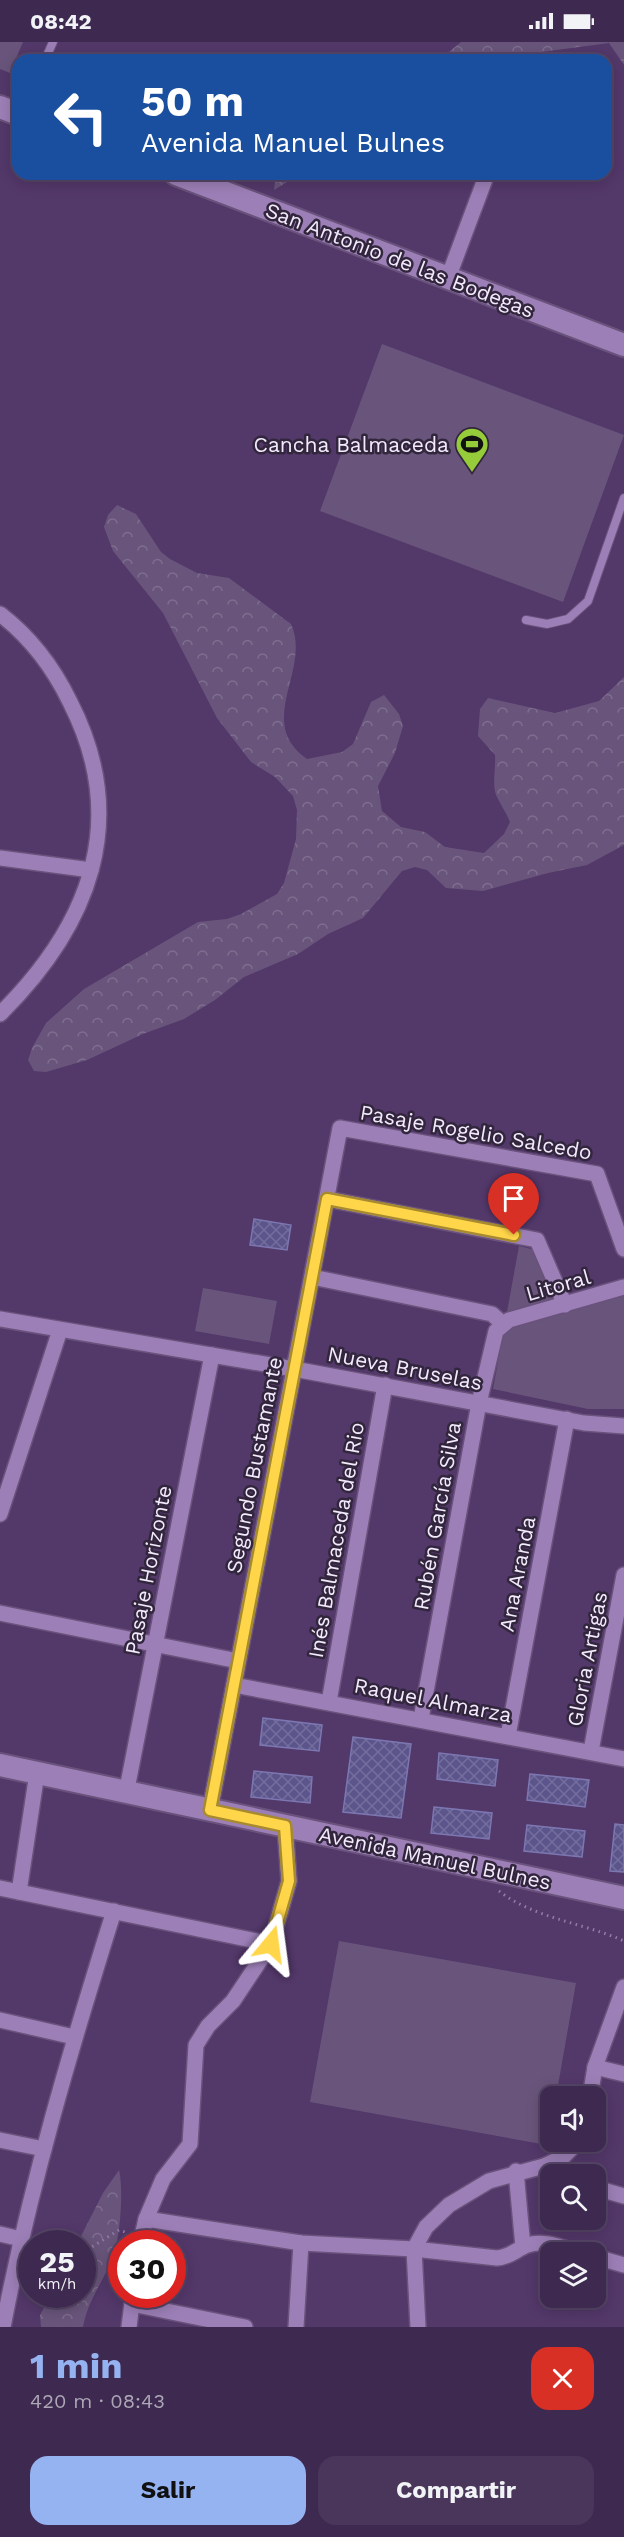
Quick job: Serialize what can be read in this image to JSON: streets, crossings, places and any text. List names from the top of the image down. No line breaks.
{"streets":{"street":["San Antonio de las Bodegas","Pasaje Rogelio Salcedo","Litoral","Nueva Bruselas","Segundo Bustamante","Rubén García Silva","Inés Balmaceda del Rio","Pasaje Horizonte","Ana Aranda","Gloria Artigas","Raquel Almarza","Avenida Manuel Bulnes"]},"crossings":[["Pasaje Rogelio Salcedo","Segundo Bustamante"],["Litoral","Rubén García Silva"],["Nueva Bruselas","Segundo Bustamante"],["Nueva Bruselas","Rubén García Silva"],["Nueva Bruselas","Inés Balmaceda del Rio"],["Nueva Bruselas","Pasaje Horizonte"],["Nueva Bruselas","Ana Aranda"],["Segundo Bustamante","Raquel Almarza"],["Segundo Bustamante","Avenida Manuel Bulnes"],["Rubén García Silva","Raquel Almarza"],["Inés Balmaceda del Rio","Raquel Almarza"],["Pasaje Horizonte","Avenida Manuel Bulnes"],["Ana Aranda","Raquel Almarza"],["Gloria Artigas","Raquel Almarza"]],"places":{"sports":["Cancha Balmaceda"]},"page":{"status":"08:42","turn":["50 m","Avenida Manuel Bulnes"],"speed":"25 km/h","limit":"30","heading":["1 min","420 m · 08:43"],"buttons":["Salir","Compartir"]}}
